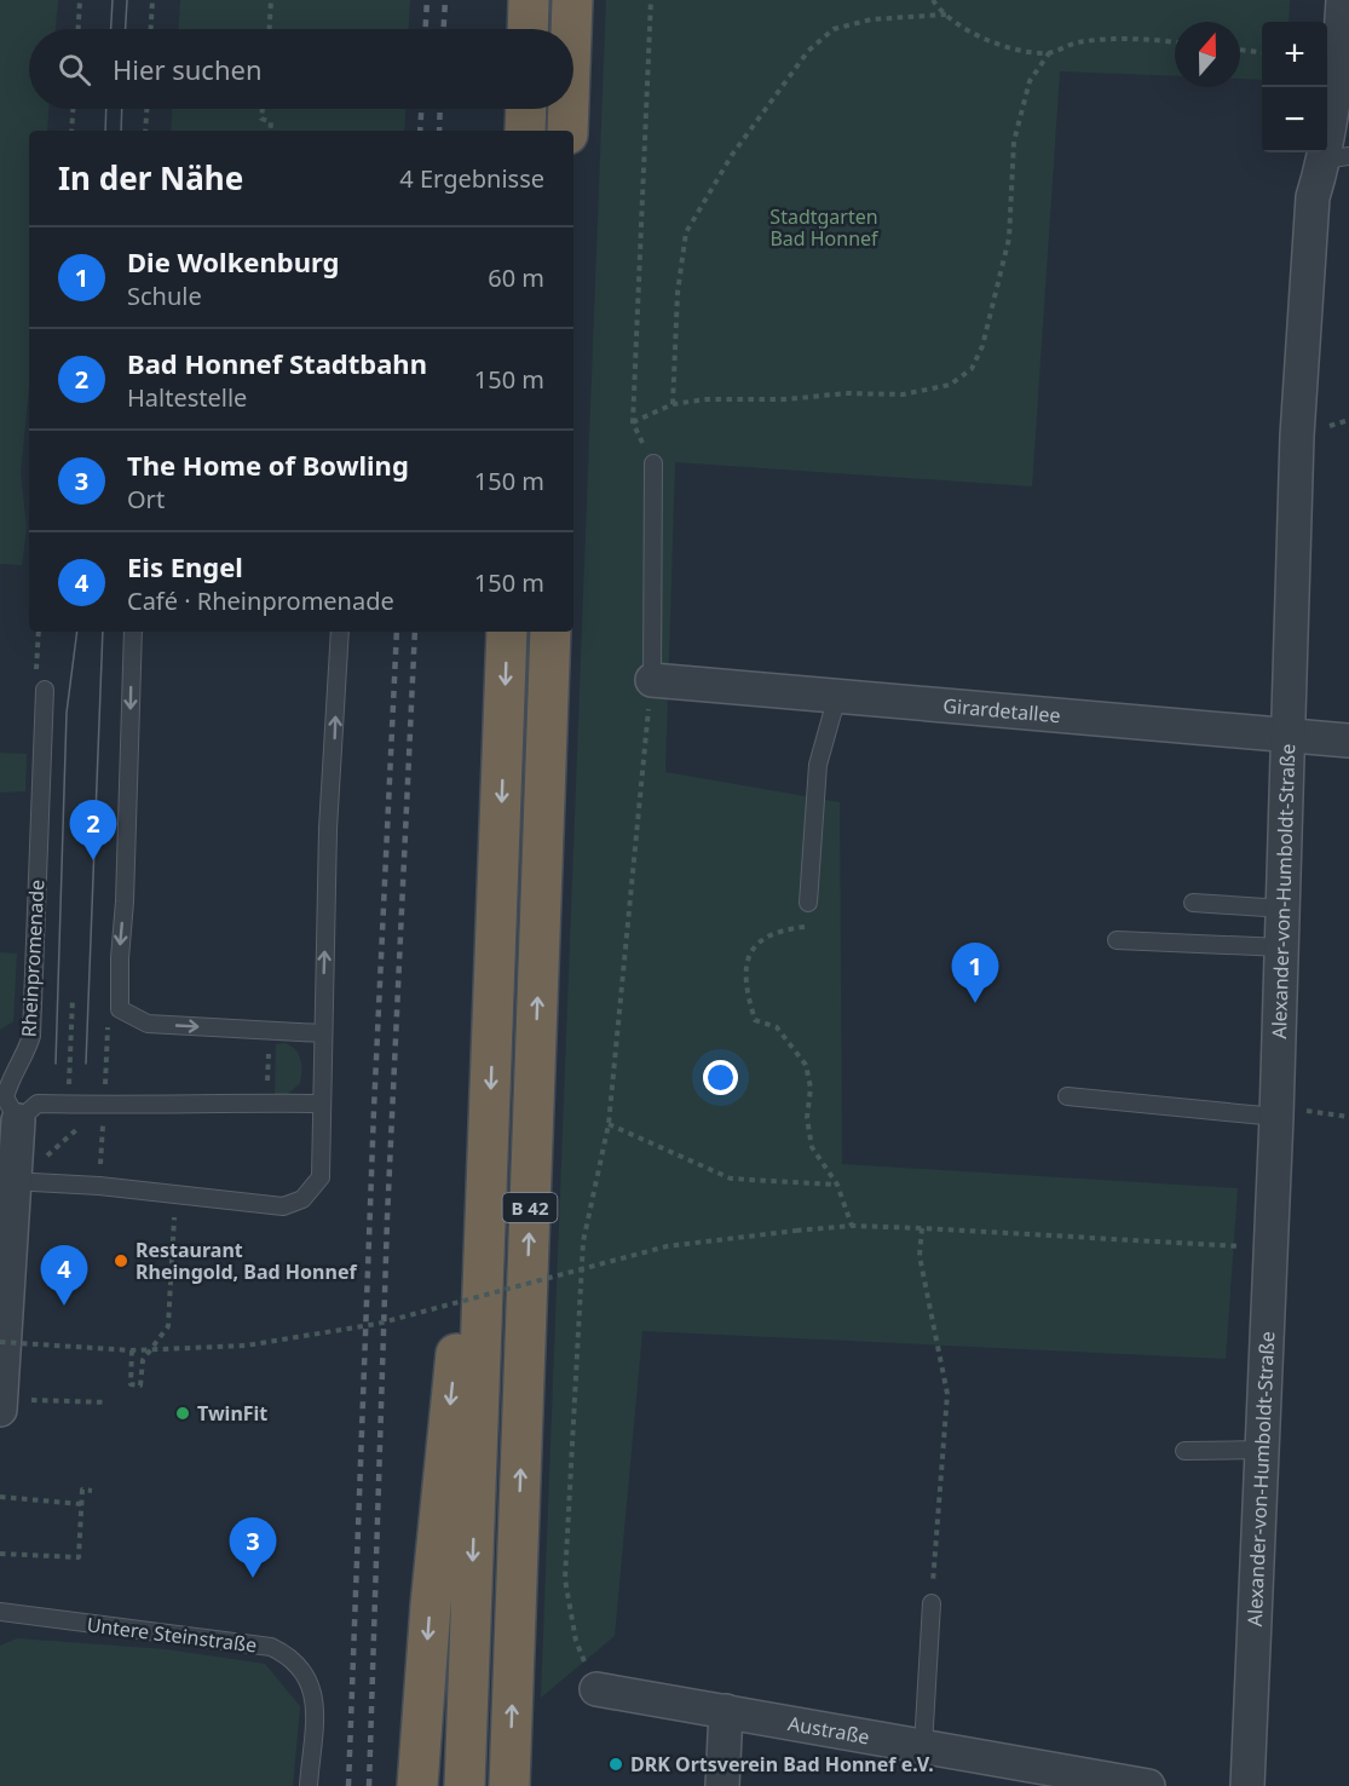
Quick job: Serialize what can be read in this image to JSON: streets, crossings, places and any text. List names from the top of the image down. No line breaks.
{"streets":{"highway":["B 42"],"street":["Girardetallee","Alexander-von-Humboldt-Straße","Rheinpromenade","Austraße"],"lane":["Untere Steinstraße"]},"crossings":[["Girardetallee","Alexander-von-Humboldt-Straße"]],"parks":["Stadtgarten Bad Honnef"],"places":["Restaurant Rheingold, Bad Honnef","TwinFit","DRK Ortsverein Bad Honnef e.V."],"north":"top","page":{"map_buttons":["+","−"],"search":"Hier suchen","heading":["In der Nähe","4 Ergebnisse"],"list":[{"mark":"1","name":"Die Wolkenburg","note":"Schule","value":"60 m"},{"mark":"2","name":"Bad Honnef Stadtbahn","note":"Haltestelle","value":"150 m"},{"mark":"3","name":"The Home of Bowling","note":"Ort","value":"150 m"},{"mark":"4","name":"Eis Engel","note":"Café · Rheinpromenade","value":"150 m"}],"pins":["2","1","4","3"]}}
